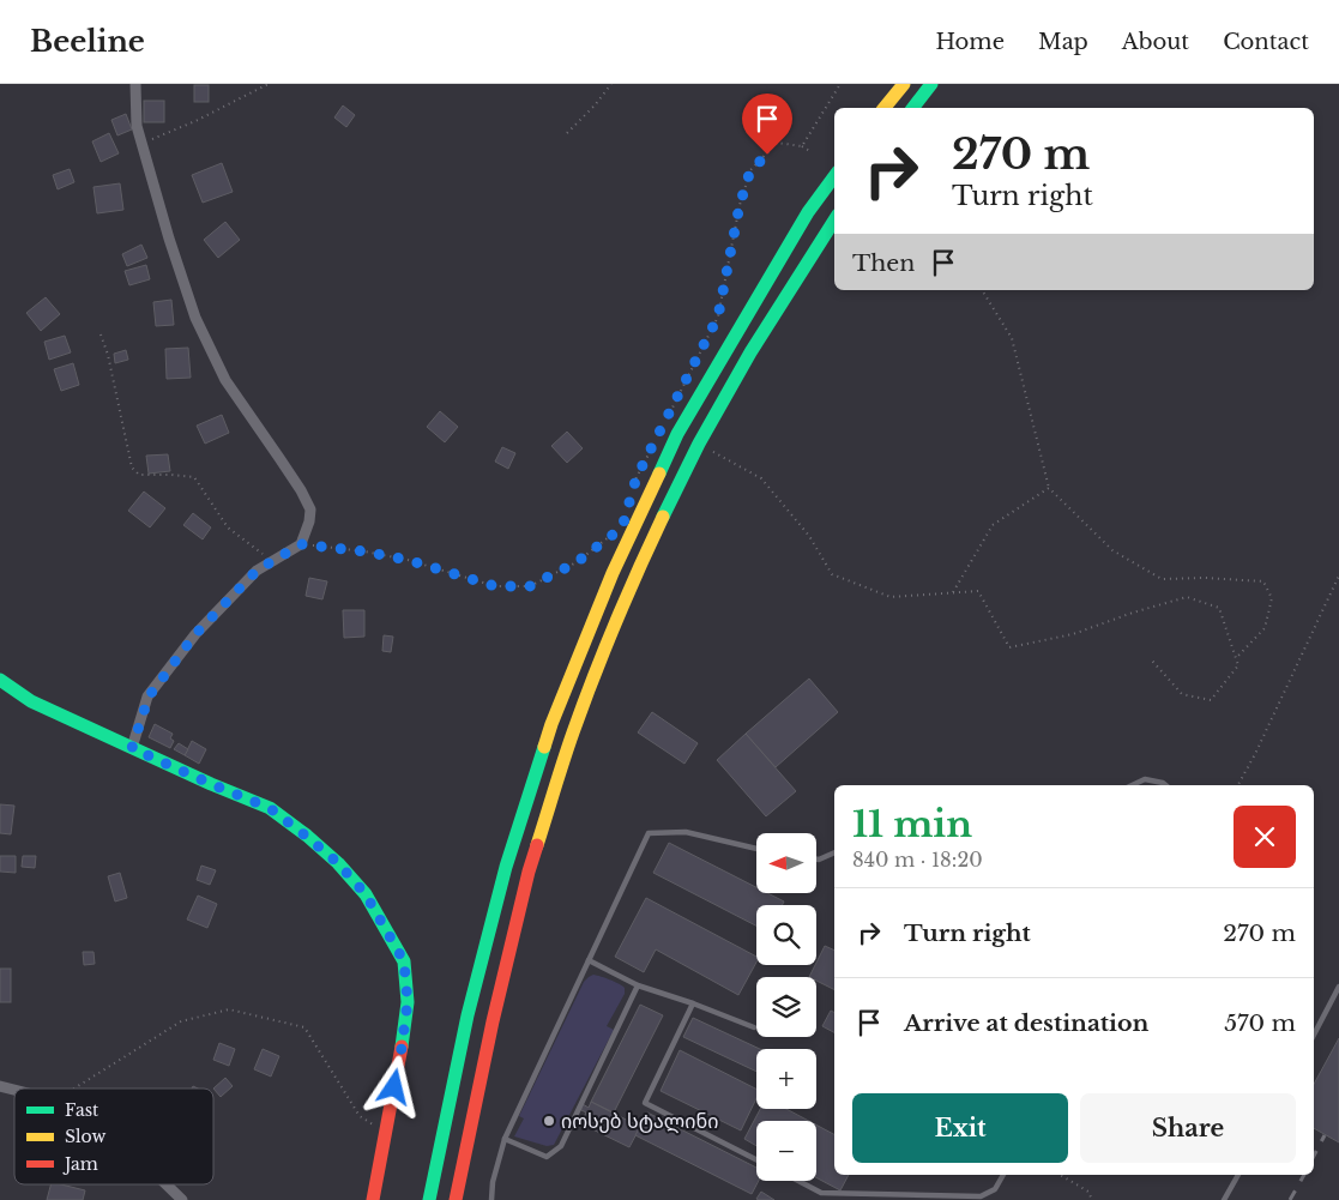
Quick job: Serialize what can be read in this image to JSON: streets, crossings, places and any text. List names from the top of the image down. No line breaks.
{"places":["იოსებ სტალინი"],"legend":["Fast","Slow","Jam"],"north":"left","page":{"header":"Beeline","nav":["Home","Map","About","Contact"],"turn":["270 m","Turn right"],"then":"Then","heading":["11 min","840 m · 18:20"],"map_buttons":["+","−"],"list":[{"name":"Turn right","value":"270 m"},{"name":"Arrive at destination","value":"570 m"}],"buttons":["Exit","Share"]}}
